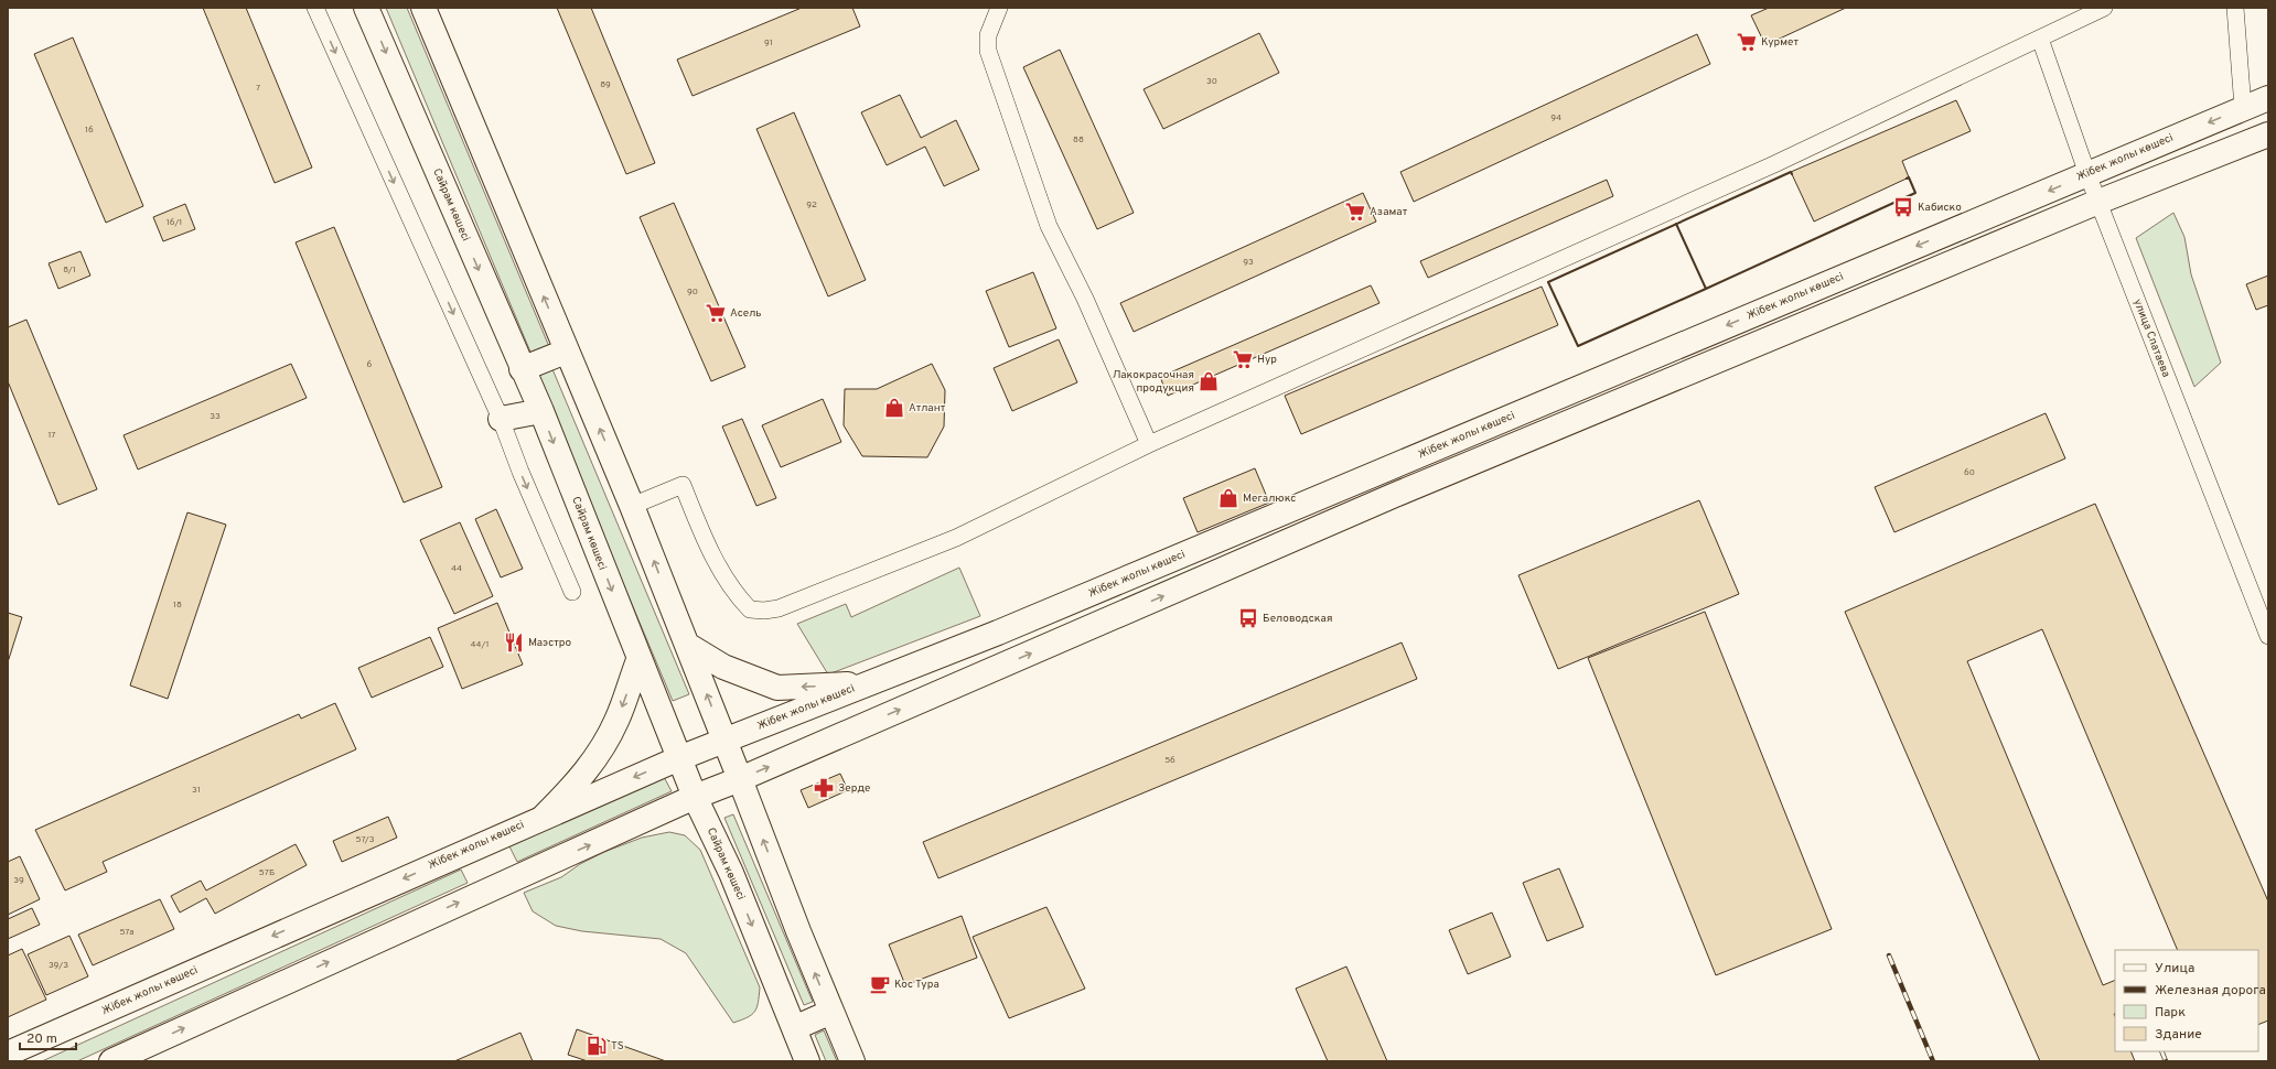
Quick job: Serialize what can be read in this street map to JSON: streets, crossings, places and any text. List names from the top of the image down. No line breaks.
{"streets":{"main road":["Жібек жолы көшесі","Сайрам көшесі"],"street":["улица Спатаева"]},"crossings":[["Жібек жолы көшесі","Сайрам көшесі"],["Жібек жолы көшесі","улица Спатаева"]],"places":{"supermarket":["Курмет","Азамат","Асель","Нур"],"bus stop":["Кабиско","Беловодская"],"shop":["Лакокрасочная продукция","Атлант","Мегалюкс"],"restaurant":["Маэстро"],"pharmacy":["Зерде"],"cafe":["Кос Тура"],"fuel station":["TS"]},"house_numbers":["91","30","89","7","94","16","88","92","16/1","93","8/1","90","6","33","17","60","44","18","44/1","56","31","57/3","57Б","39","57а","39/3"],"legend":["Улица","Железная дорога","Парк","Здание"],"scale_bar":"20 m"}
